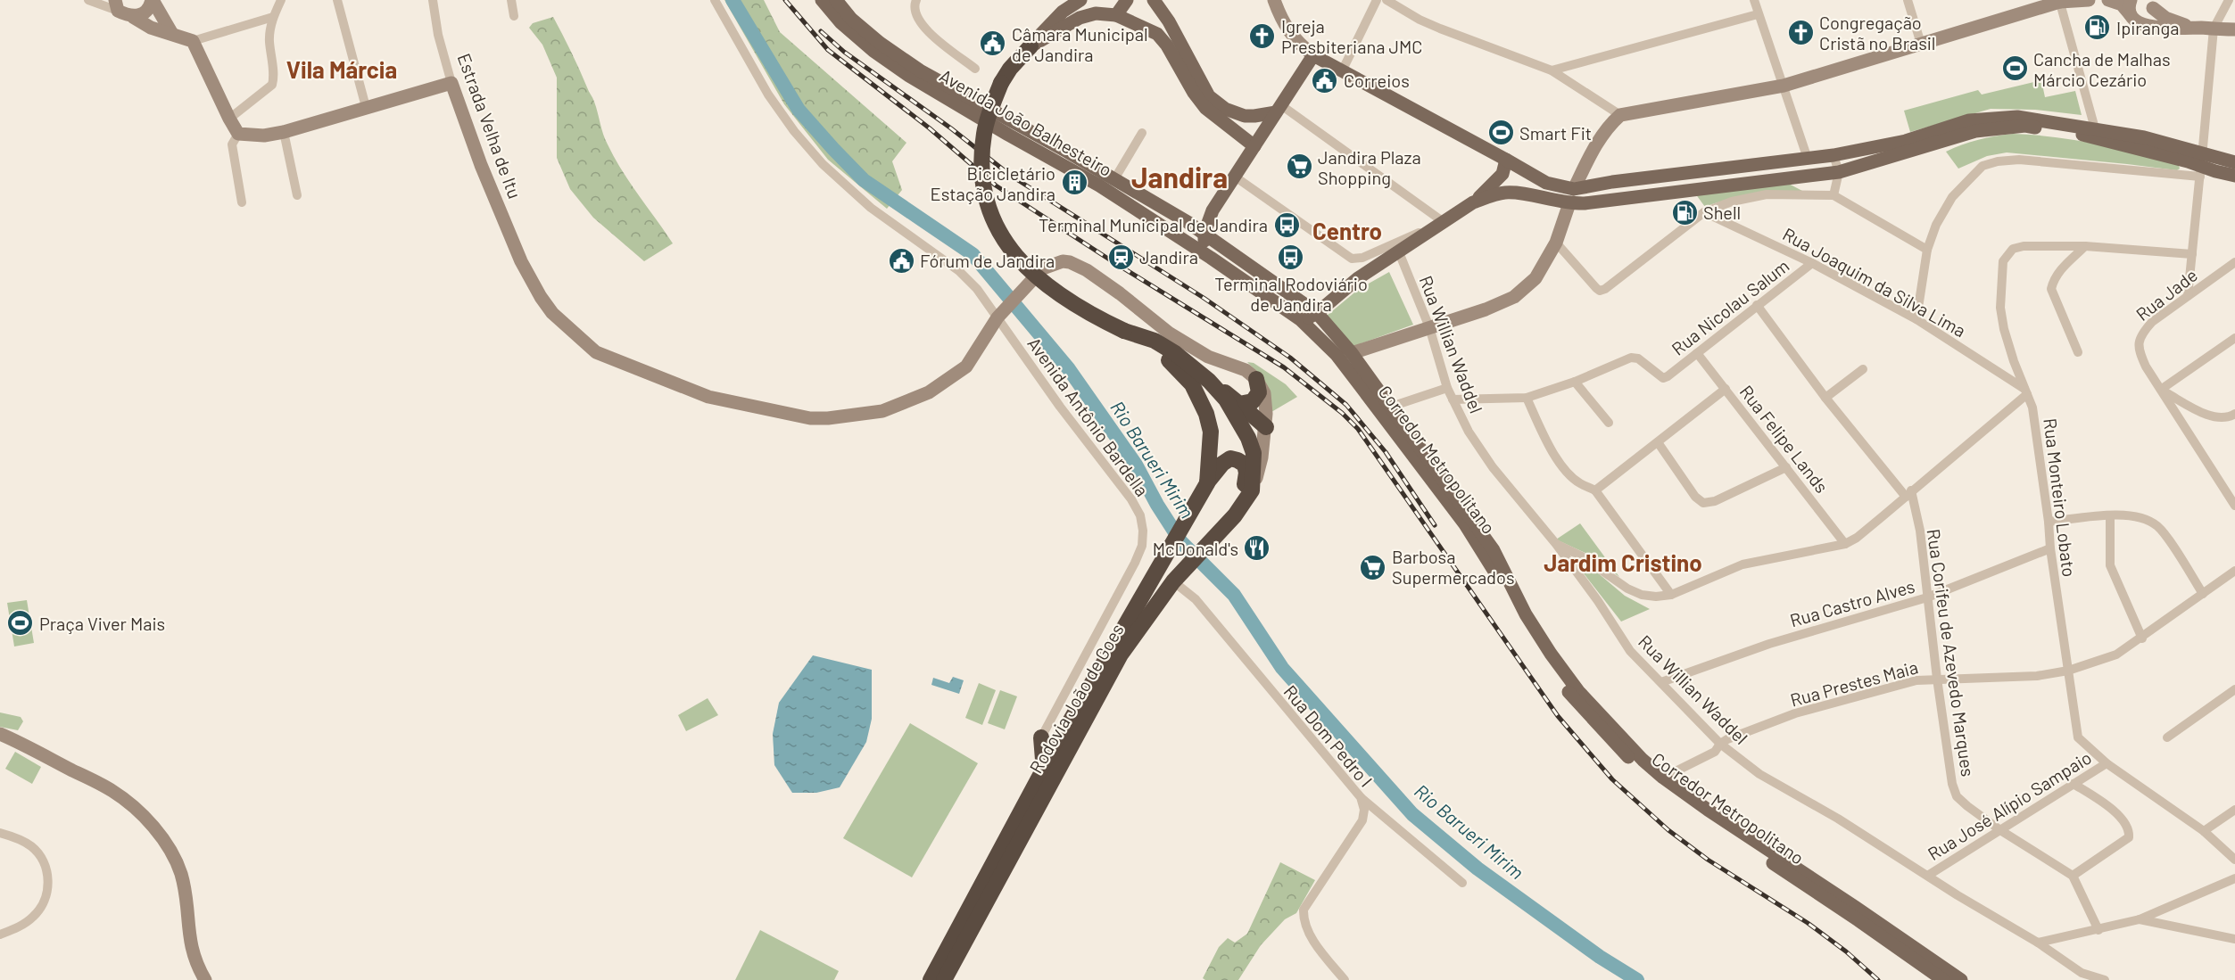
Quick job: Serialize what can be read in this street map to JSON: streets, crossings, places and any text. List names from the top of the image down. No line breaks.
{"streets":{"highway":["Rodovia João de Goes"],"main road":["Avenida João Balhesteiro","Corredor Metropolitano"],"street":["Estrada Velha de Itu","Rua Joaquim da Silva Lima","Rua Jade","Rua Nicolau Salum","Rua Willian Waddel","Avenida Antônio Bardella","Rua Felipe Lands","Rua Monteiro Lobato","Rua Castro Alves","Rua Corifeu de Azevedo Marques","Rua Prestes Maia","Rua Dom Pedro I","Rua José Alípio Sampaio"]},"crossings":[["Avenida João Balhesteiro","Corredor Metropolitano"],["Avenida João Balhesteiro","Rua Prestes Maia"],["Estrada Velha de Itu","Avenida Antônio Bardella"],["Rua Joaquim da Silva Lima","Rua Nicolau Salum"],["Rua Joaquim da Silva Lima","Rua Monteiro Lobato"],["Rua Nicolau Salum","Rua Felipe Lands"],["Rua Nicolau Salum","Rua Corifeu de Azevedo Marques"],["Rua Willian Waddel","Rua Castro Alves"],["Rua Willian Waddel","Rua Prestes Maia"],["Rua Willian Waddel","Rua José Alípio Sampaio"],["Rua Monteiro Lobato","Rua Castro Alves"],["Rua Monteiro Lobato","Rua Prestes Maia"],["Rua Monteiro Lobato","Rua José Alípio Sampaio"],["Rua Castro Alves","Rua Corifeu de Azevedo Marques"],["Rua Corifeu de Azevedo Marques","Rua Prestes Maia"],["Rua Corifeu de Azevedo Marques","Rua José Alípio Sampaio"],["Rodovia João de Goes","Rua Dom Pedro I"]],"districts":["Vila Márcia","Jandira","Centro","Jardim Cristino"],"water":["Rio Barueri Mirim"],"places":{"fuel station":["Ipiranga","Shell"],"church":["Congregação Cristã no Brasil","Igreja Presbiteriana JMC"],"public building":["Câmara Municipal de Jandira","Correios","Fórum de Jandira"],"sports":["Cancha de Malhas Márcio Cezário","Smart Fit","Praça Viver Mais"],"supermarket":["Jandira Plaza Shopping","Barbosa Supermercados"],"building":["Bicicletário Estação Jandira"],"bus stop":["Terminal Municipal de Jandira","Terminal Rodoviário de Jandira"],"station":["Jandira"],"restaurant":["McDonald's"]}}
